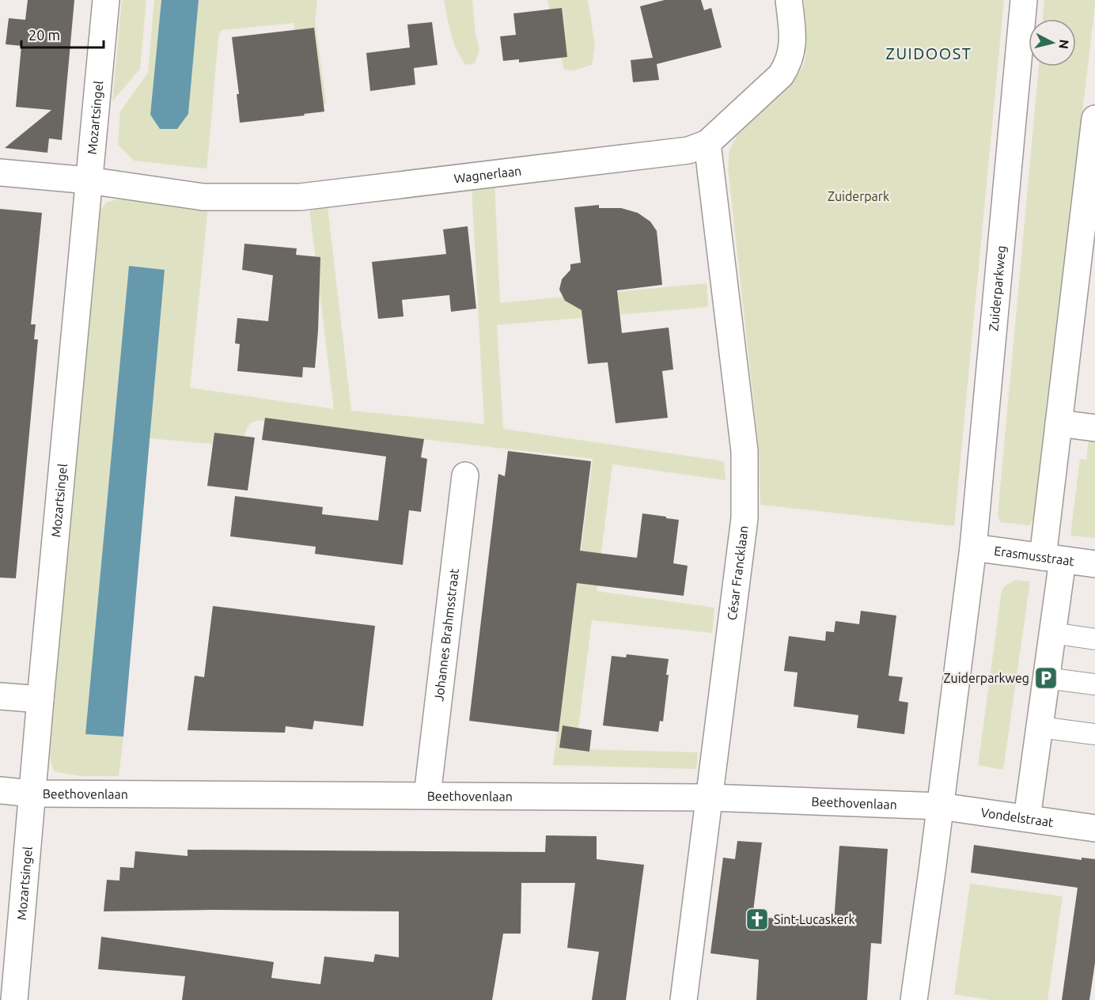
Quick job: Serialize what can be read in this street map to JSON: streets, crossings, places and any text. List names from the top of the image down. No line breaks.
{"streets":{"street":["Mozartsingel","Wagnerlaan","Zuiderparkweg","Erasmusstraat","César Francklaan","Johannes Brahmsstraat","Beethovenlaan","Vondelstraat"]},"crossings":[["Mozartsingel","Wagnerlaan"],["Mozartsingel","Beethovenlaan"],["Wagnerlaan","César Francklaan"],["Zuiderparkweg","Erasmusstraat"],["Zuiderparkweg","Beethovenlaan"],["Zuiderparkweg","Vondelstraat"],["César Francklaan","Beethovenlaan"],["Johannes Brahmsstraat","Beethovenlaan"],["Beethovenlaan","Vondelstraat"]],"districts":["ZUIDOOST"],"parks":["Zuiderpark"],"places":{"parking":["Zuiderparkweg"],"church":["Sint-Lucaskerk"]},"scale_bar":"20 m","north":"right"}
